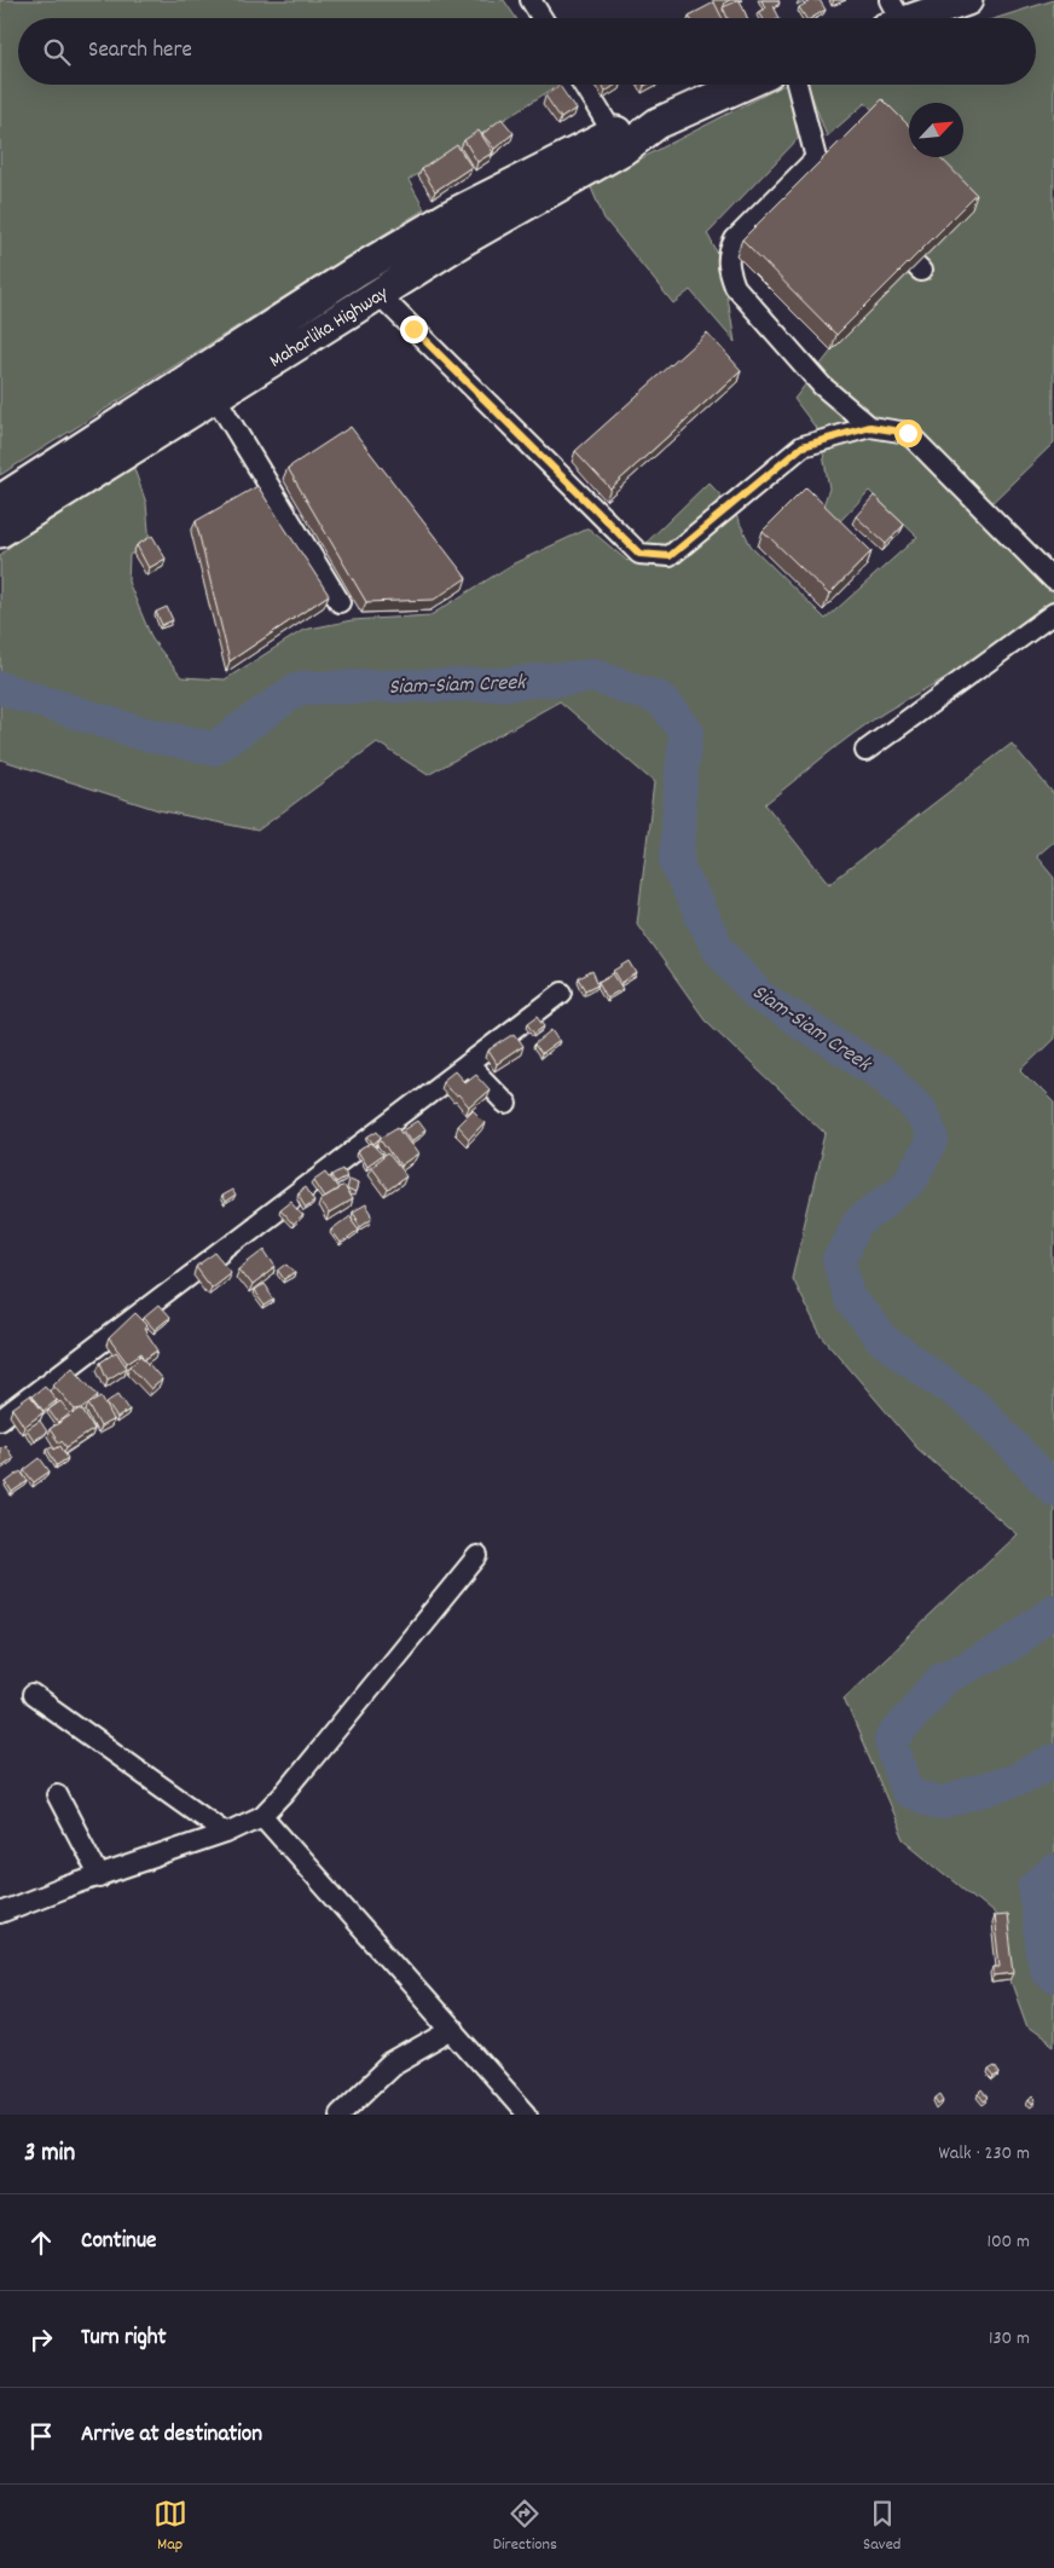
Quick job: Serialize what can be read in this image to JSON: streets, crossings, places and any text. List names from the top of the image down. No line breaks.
{"streets":{"highway":["Maharlika Highway"]},"water":["Siam-Siam Creek"],"north":"top right","page":{"search":"Search here","heading":["3 min","Walk · 230 m"],"list":[["Continue","100 m"],["Turn right","130 m"],"Arrive at destination"],"nav":["Map","Directions","Saved"]}}
